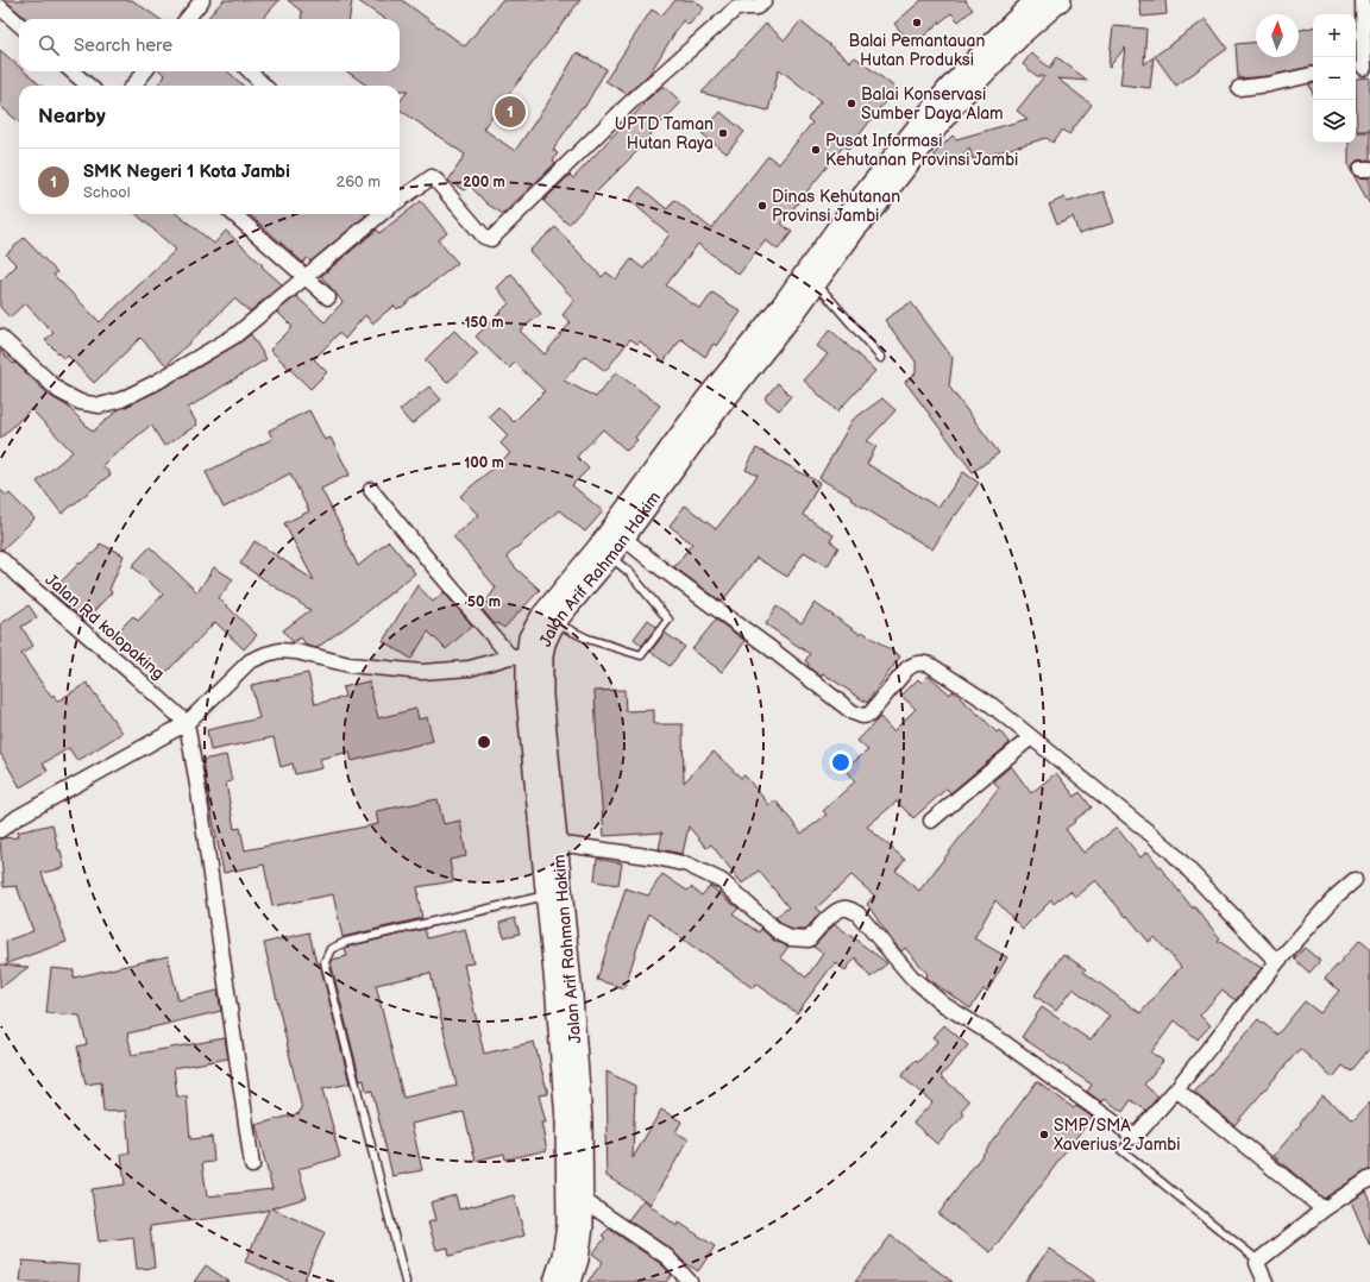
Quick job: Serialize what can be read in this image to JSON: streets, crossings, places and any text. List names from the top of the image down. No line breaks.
{"streets":{"main road":["Jalan Arif Rahman Hakim"],"street":["Jalan Rd kolopaking"]},"places":["Balai Pemantauan Hutan Produksi","Balai Konservasi Sumber Daya Alam","UPTD Taman Hutan Raya","Pusat Informasi Kehutanan Provinsi Jambi","Dinas Kehutanan Provinsi Jambi","SMP/SMA Xaverius 2 Jambi"],"north":"top","page":{"map_buttons":["+","−"],"search":"Search here","heading":"Nearby","pins":"1","list":[{"mark":"1","name":"SMK Negeri 1 Kota Jambi","note":"School","value":"260 m"}]},"rings":["200 m","150 m","100 m","50 m"]}
